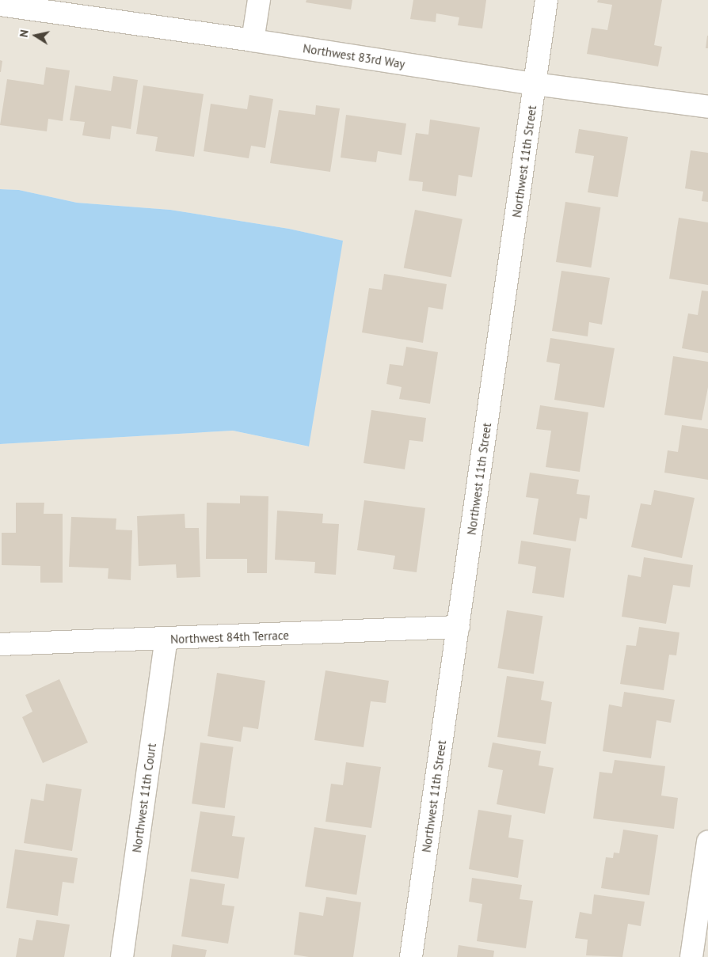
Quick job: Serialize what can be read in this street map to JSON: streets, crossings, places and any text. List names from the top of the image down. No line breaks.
{"streets":{"street":["Northwest 83rd Way","Northwest 11th Street","Northwest 84th Terrace","Northwest 11th Court"]},"crossings":[["Northwest 83rd Way","Northwest 11th Street"],["Northwest 11th Street","Northwest 84th Terrace"],["Northwest 84th Terrace","Northwest 11th Court"]],"north":"left"}
